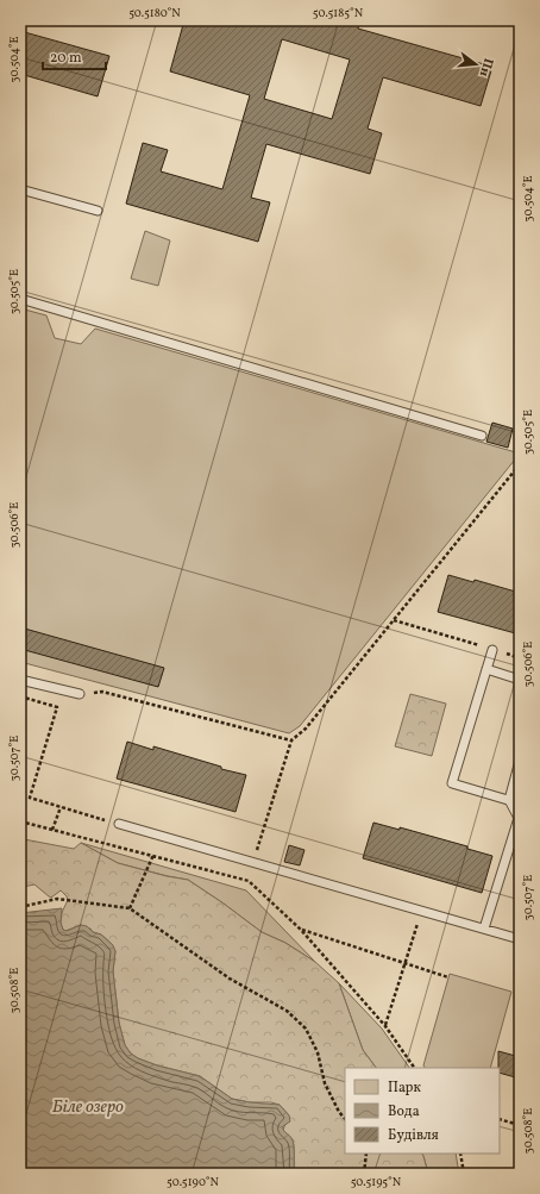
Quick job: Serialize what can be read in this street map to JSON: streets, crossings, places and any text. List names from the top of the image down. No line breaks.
{"water":["Біле озеро"],"legend":["Парк","Вода","Будівля"],"scale_bar":"20 m","north":"right","coordinates":["50.5180°N","50.5185°N","30.504°E","30.505°E","30.506°E","30.507°E","30.508°E","50.5190°N","50.5195°N"]}
